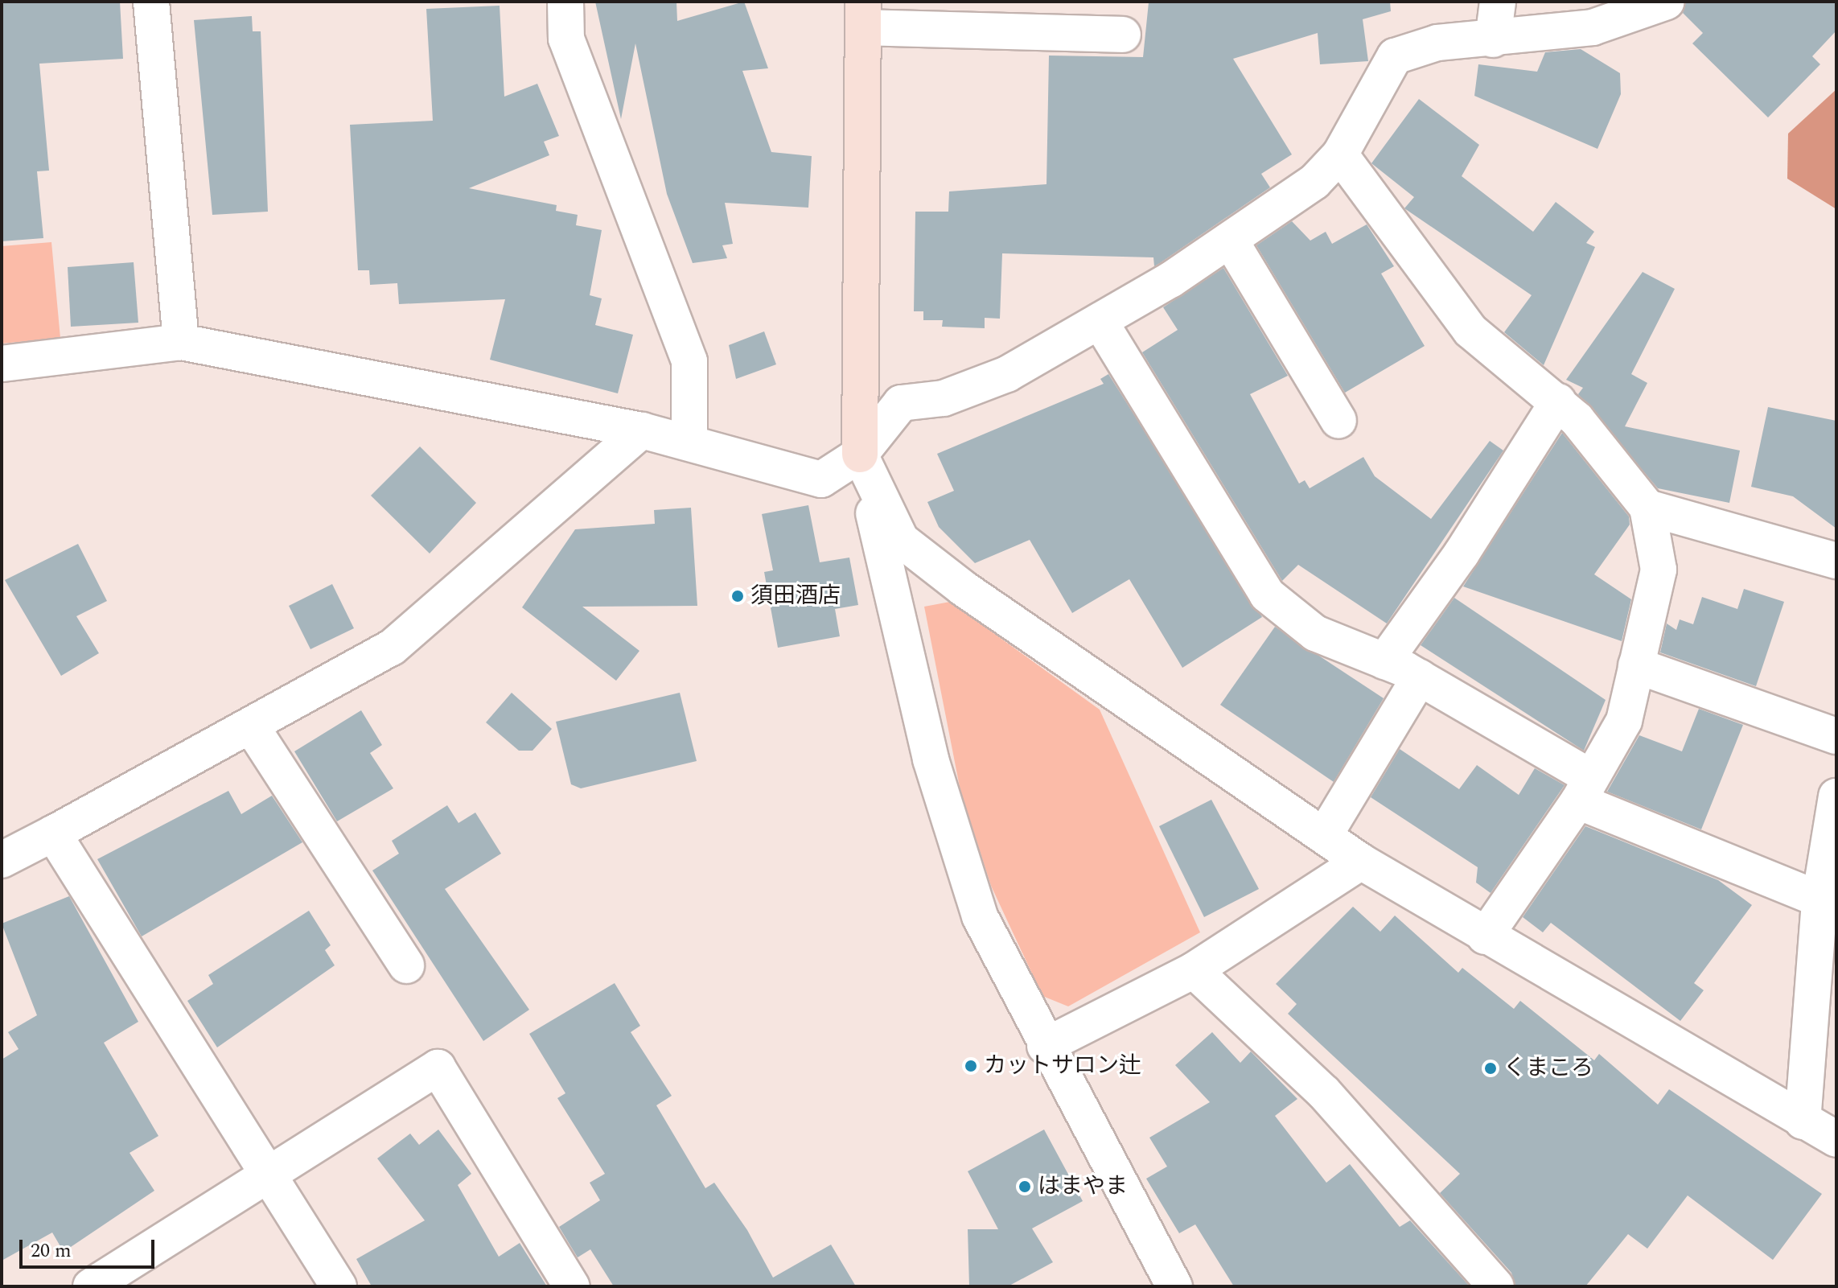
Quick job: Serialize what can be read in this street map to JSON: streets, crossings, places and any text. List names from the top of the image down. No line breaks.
{"places":["須田酒店","カットサロン辻","くまころ","はまやま"],"scale_bar":"20 m"}
